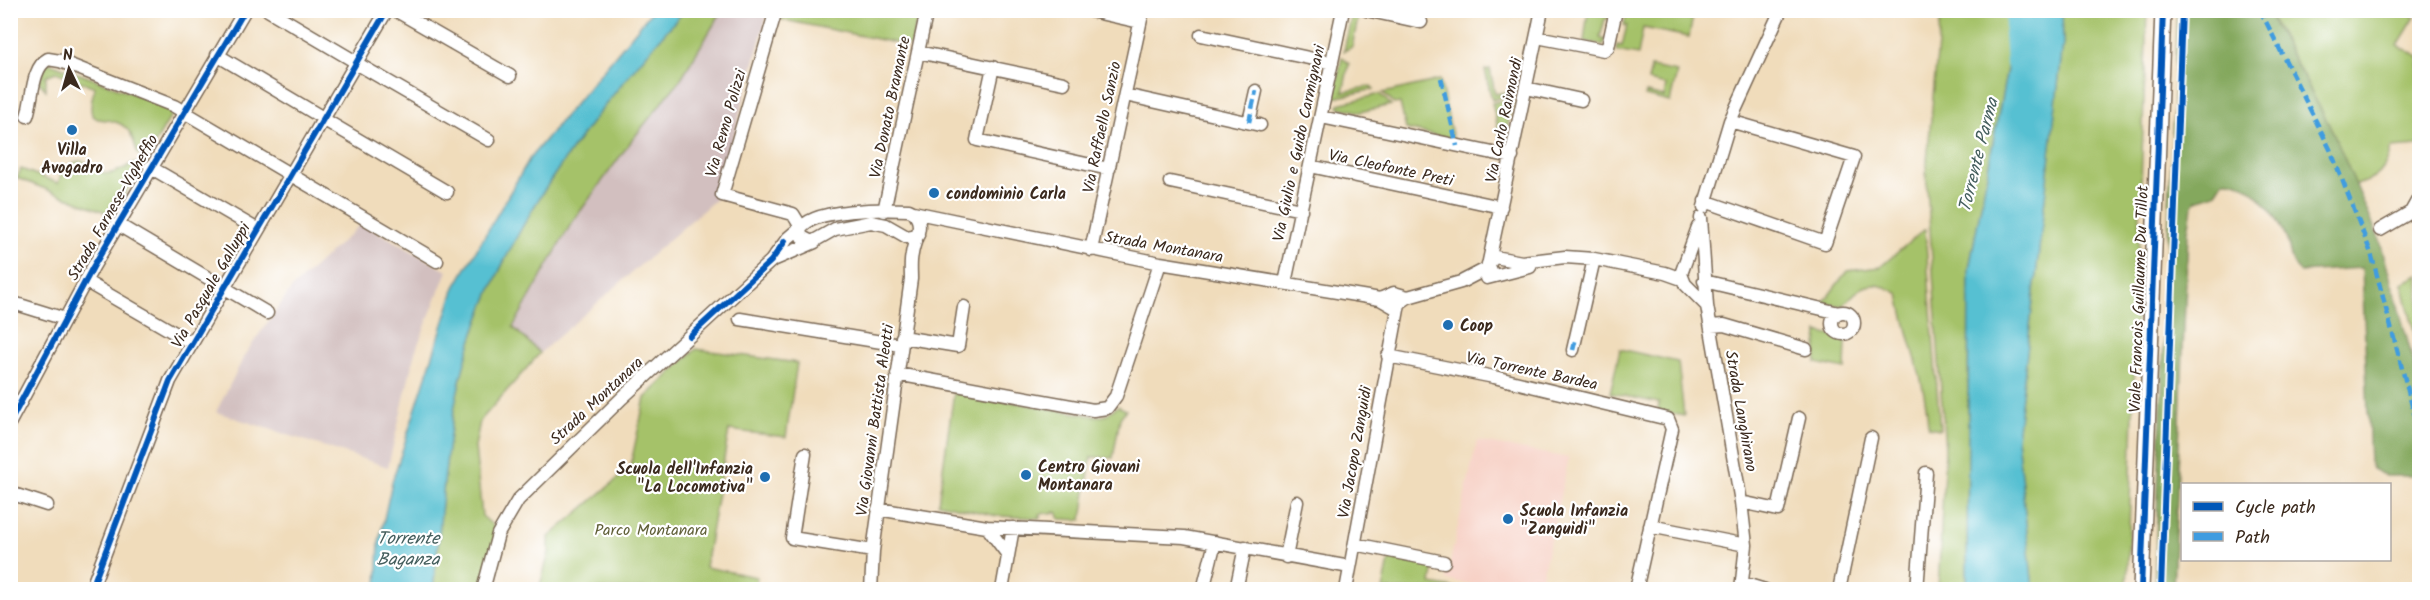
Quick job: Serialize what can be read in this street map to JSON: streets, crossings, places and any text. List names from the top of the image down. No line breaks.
{"streets":{"main road":["Viale Francois Guillaume Du Tillot"],"street":["Via Donato Bramante","Via Carlo Raimondi","Via Remo Polizzi","Via Raffaello Sanzio","Via Giulio e Guido Carmignani","Via Cleofonte Preti","Strada Farnese-Vigheffio","Strada Montanara","Via Pasquale Galluppi","Via Torrente Bardea","Strada Langhirano","Via Giovanni Battista Aleotti","Via Jacopo Zanguidi"]},"crossings":[["Via Donato Bramante","Strada Montanara"],["Via Carlo Raimondi","Via Cleofonte Preti"],["Via Carlo Raimondi","Strada Montanara"],["Via Remo Polizzi","Strada Montanara"],["Via Raffaello Sanzio","Strada Montanara"],["Via Giulio e Guido Carmignani","Via Cleofonte Preti"],["Via Giulio e Guido Carmignani","Strada Montanara"],["Strada Montanara","Strada Langhirano"],["Strada Montanara","Via Giovanni Battista Aleotti"],["Strada Montanara","Via Jacopo Zanguidi"],["Via Torrente Bardea","Via Jacopo Zanguidi"]],"water":["Torrente Parma","Torrente Baganza"],"parks":["Parco Montanara"],"places":["Villa Avogadro","condominio Carla","Coop","Centro Giovani Montanara","Scuola dell'Infanzia \"La Locomotiva\"","Scuola Infanzia \"Zanguidi\""],"legend":["Cycle path","Path"],"north":"top"}
